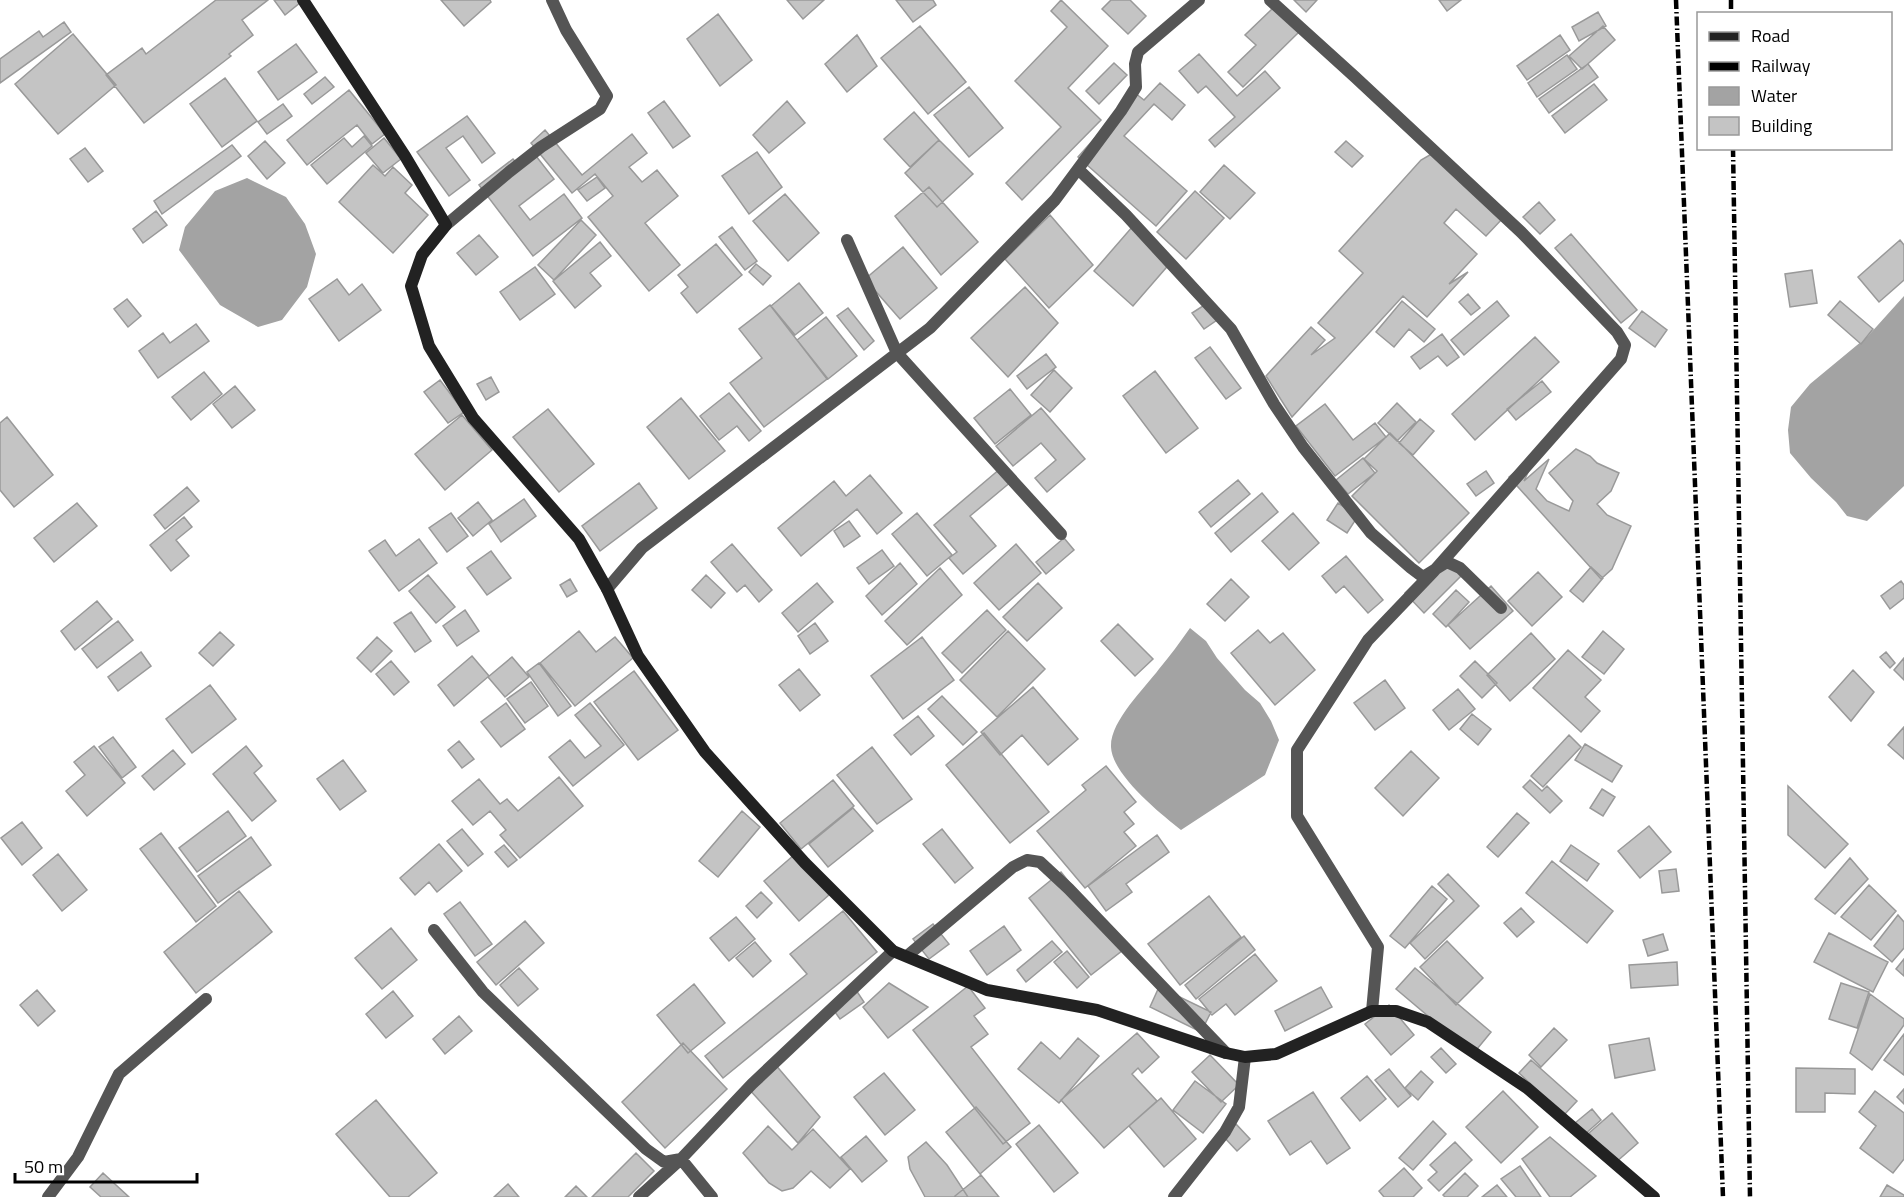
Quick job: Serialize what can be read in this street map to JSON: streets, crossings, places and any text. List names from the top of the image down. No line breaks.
{"legend":["Road","Railway","Water","Building"],"scale_bar":"50 m"}
